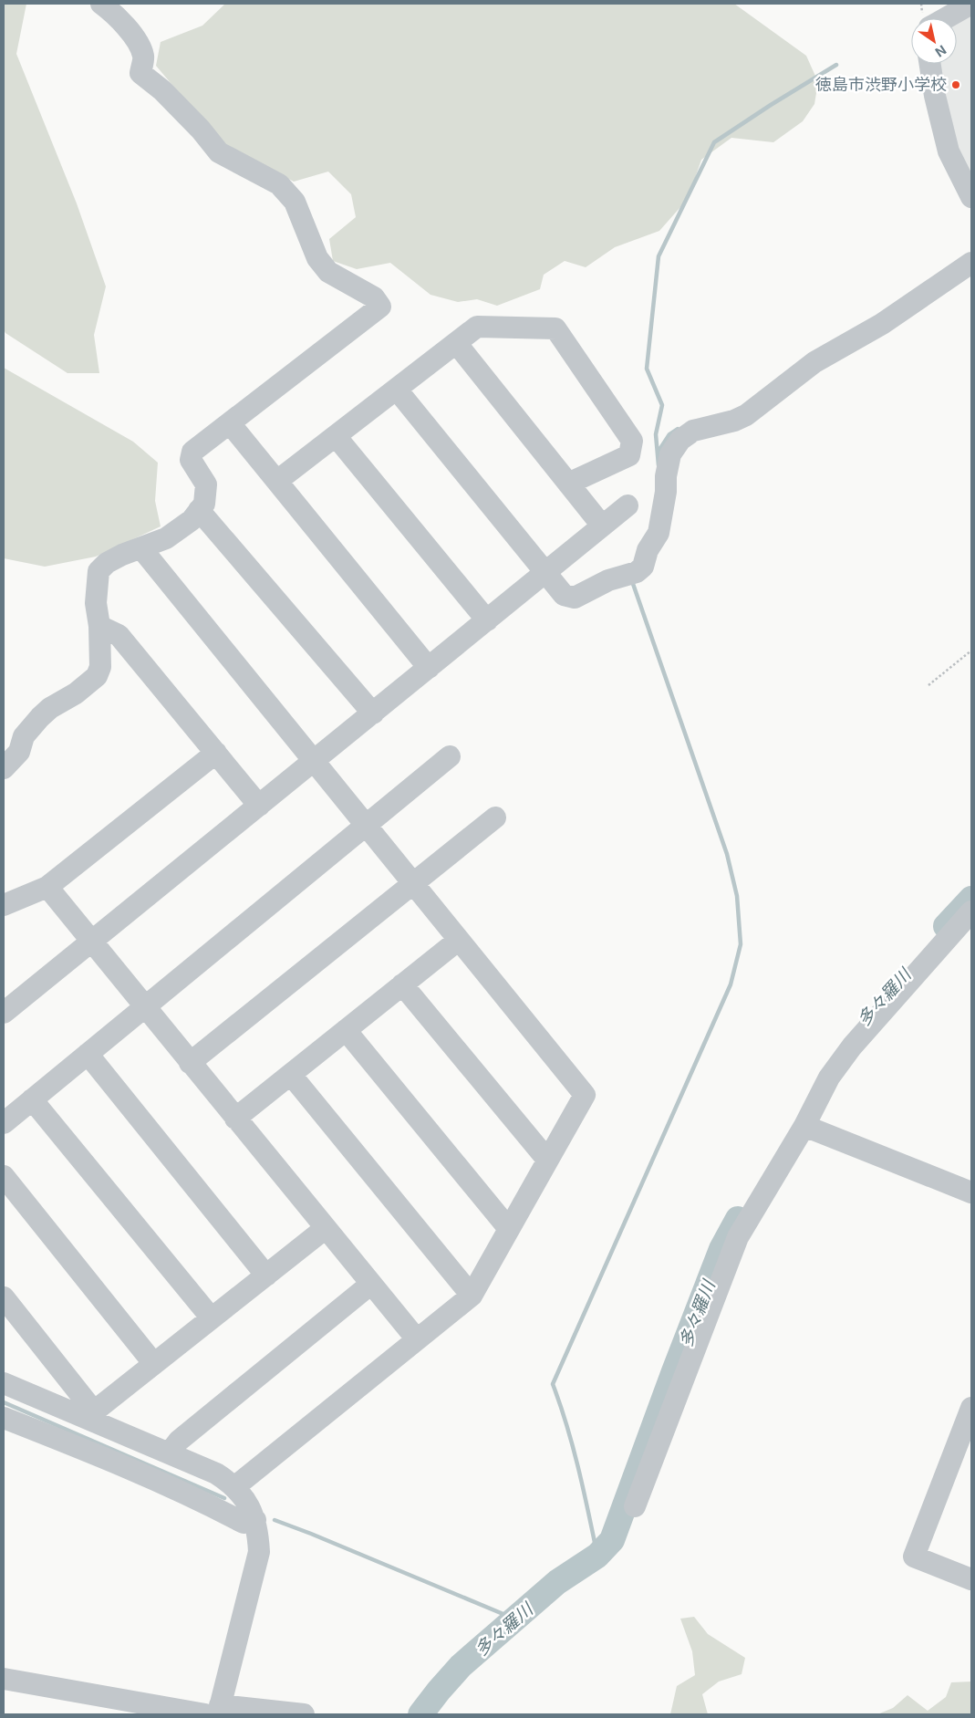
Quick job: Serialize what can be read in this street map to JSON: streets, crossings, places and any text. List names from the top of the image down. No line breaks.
{"water":["多々羅川"],"places":["徳島市渋野小学校"],"north":"bottom right"}
